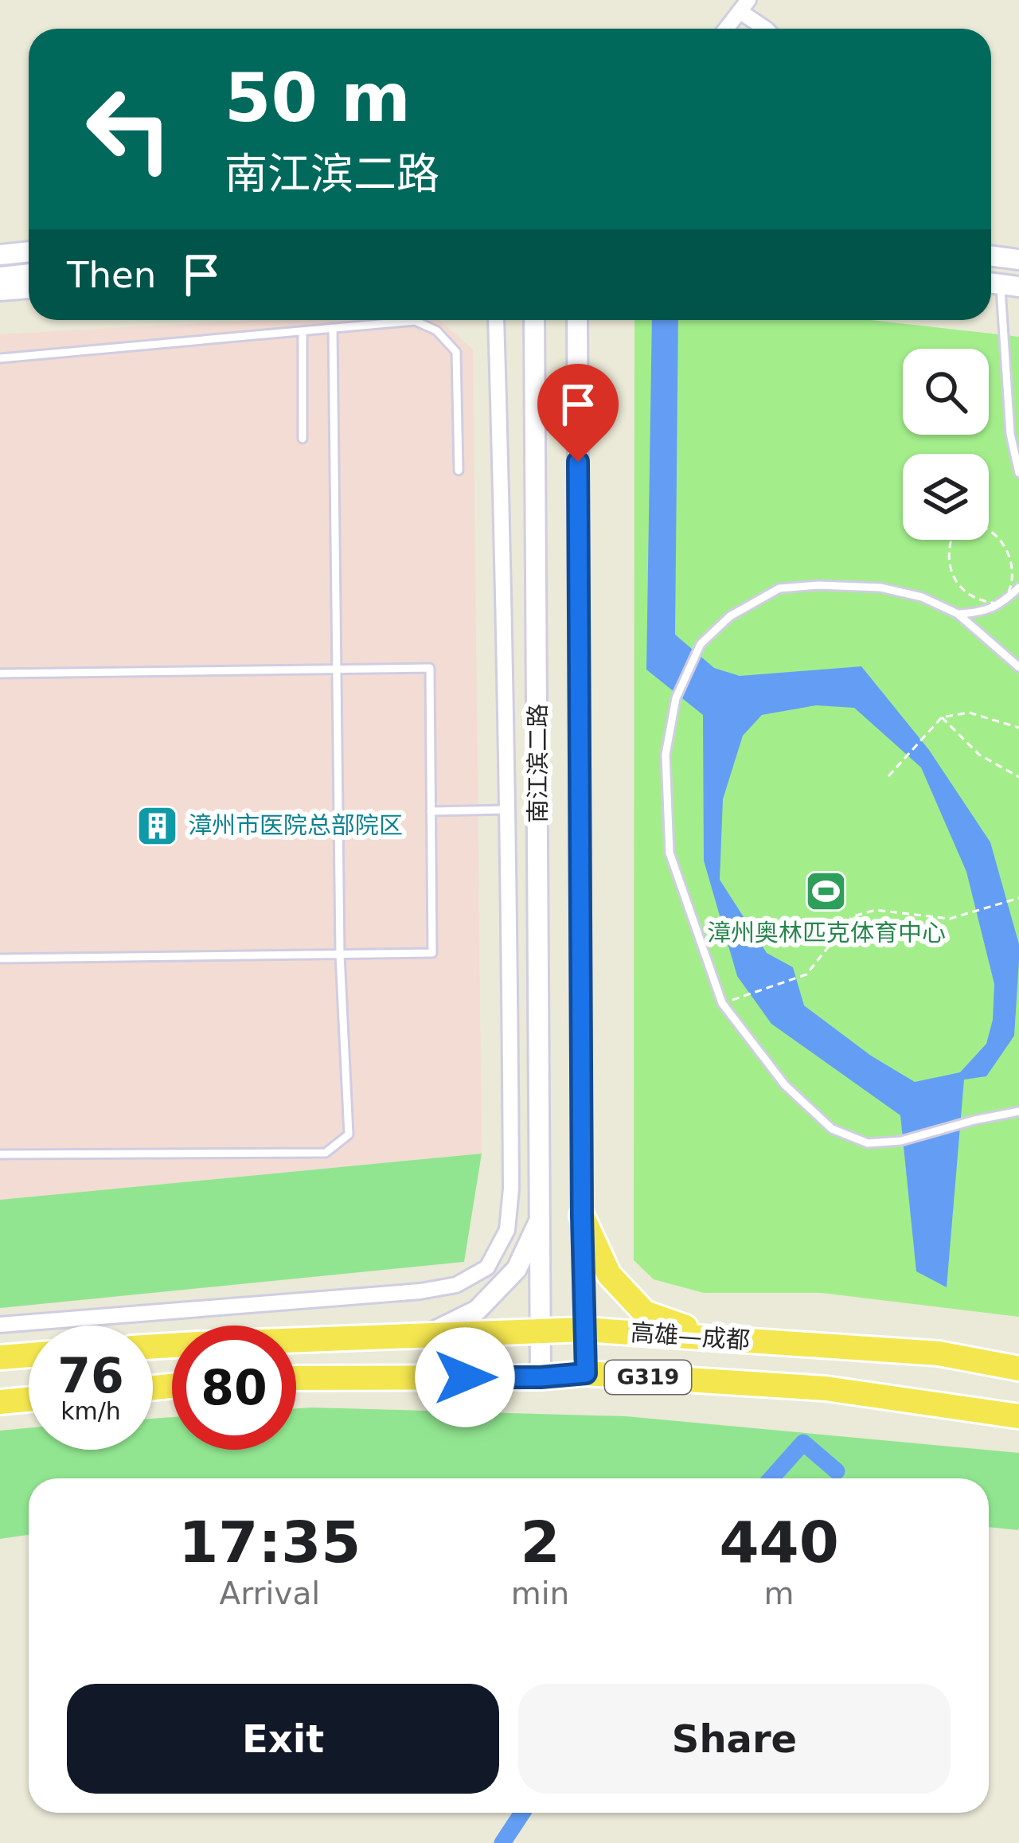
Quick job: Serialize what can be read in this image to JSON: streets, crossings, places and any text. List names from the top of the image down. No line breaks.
{"streets":{"highway":["高雄—成都","G319"],"street":["南江滨二路"]},"crossings":[["南江滨二路","高雄—成都"]],"places":{"building":["漳州市医院总部院区"],"sports":["漳州奥林匹克体育中心"]},"page":{"turn":["50 m","南江滨二路"],"then":"Then","speed":"76 km/h","limit":"80","eta":["17:35","Arrival","2","min","440","m"],"buttons":["Exit","Share"]}}
